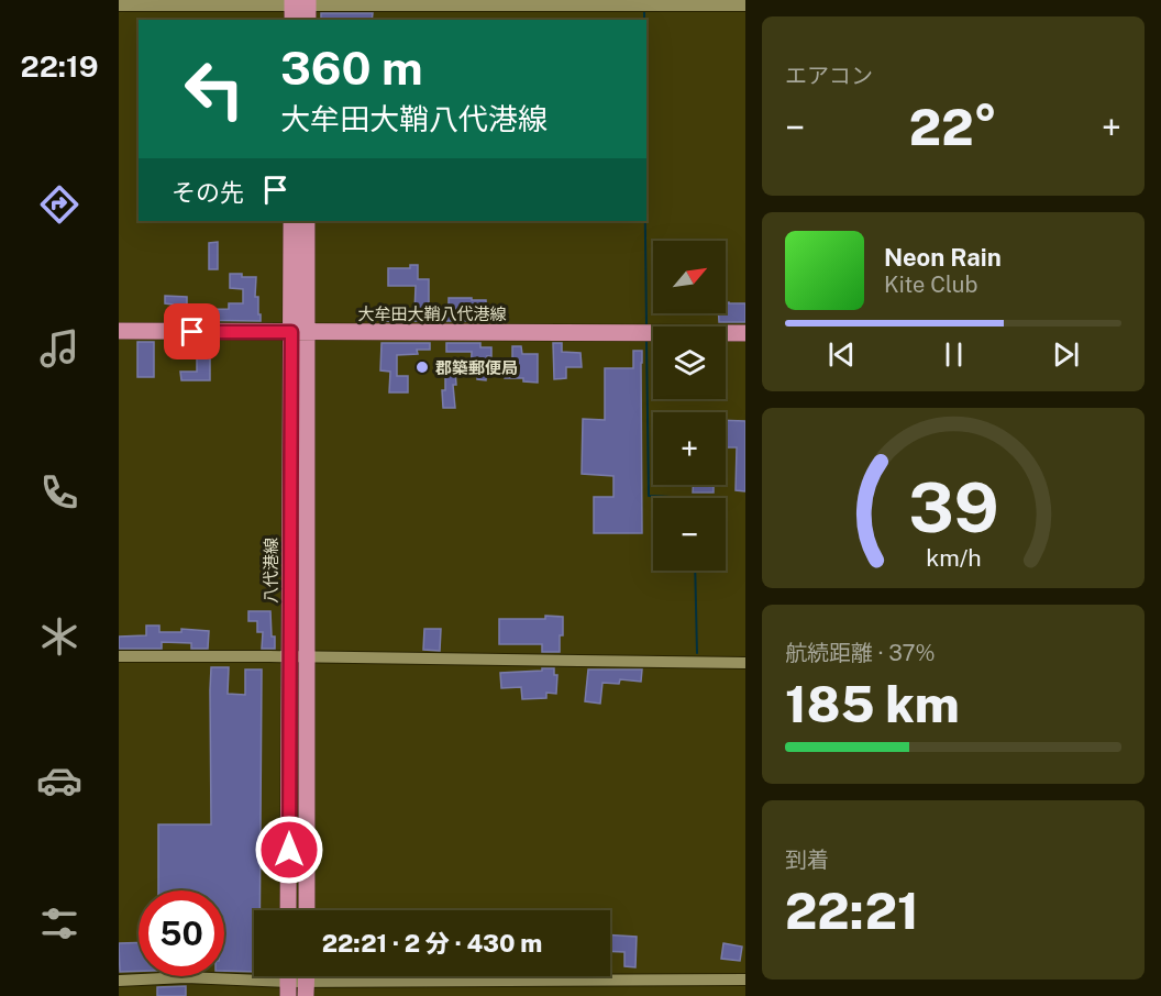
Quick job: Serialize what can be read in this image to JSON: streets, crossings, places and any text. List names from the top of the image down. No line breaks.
{"streets":{"main road":["大牟田大鞘八代港線"]},"places":["郡築郵便局"],"north":"top right","page":{"tabs":"22:19","tile":["エアコン",["航続距離 · 37%","185 km"],["到着","22:21"]],"turn":["360 m","大牟田大鞘八代港線"],"heat":["−","22°","+"],"then":"その先","song":["Neon Rain","Kite Club"],"map_buttons":["+","−"],"limit":"50","trip":"22:21 · 2 分 · 430 m","gauge":["39","km/h"]}}
